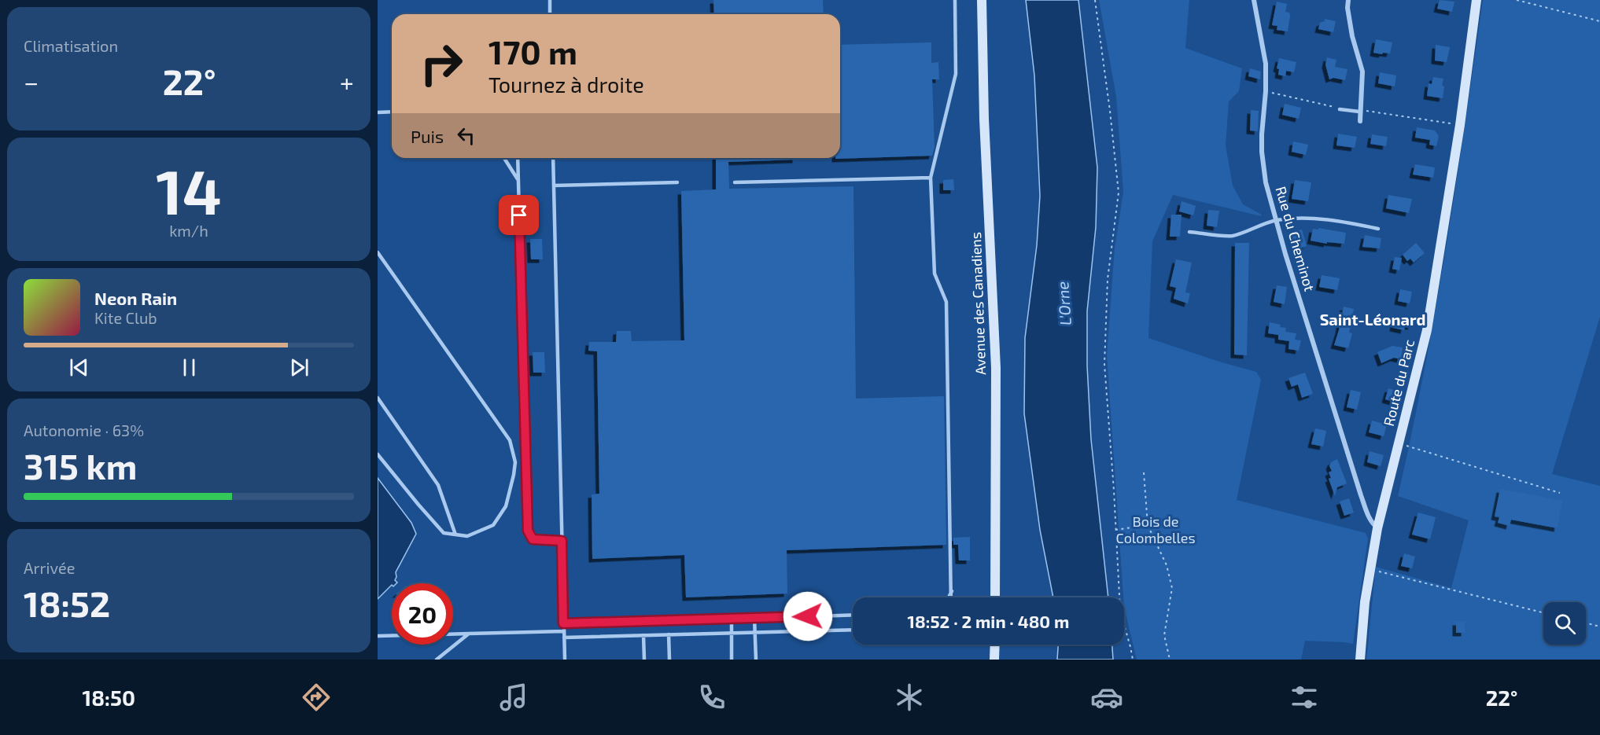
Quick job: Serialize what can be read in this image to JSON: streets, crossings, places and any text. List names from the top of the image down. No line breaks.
{"streets":{"street":["Rue du Cheminot","Avenue des Canadiens","Route du Parc"]},"crossings":[["Rue du Cheminot","Route du Parc"]],"districts":["Saint-Léonard"],"water":["L'Orne"],"parks":["Bois de Colombelles"],"page":{"tile":["Climatisation",["14","km/h"],["Autonomie · 63%","315 km"],["Arrivée","18:52"]],"turn":["170 m","Tournez à droite"],"heat":["−","22°","+"],"then":"Puis","song":["Neon Rain","Kite Club"],"limit":"20","trip":"18:52 · 2 min · 480 m","tabs":["18:50","22°"]}}
